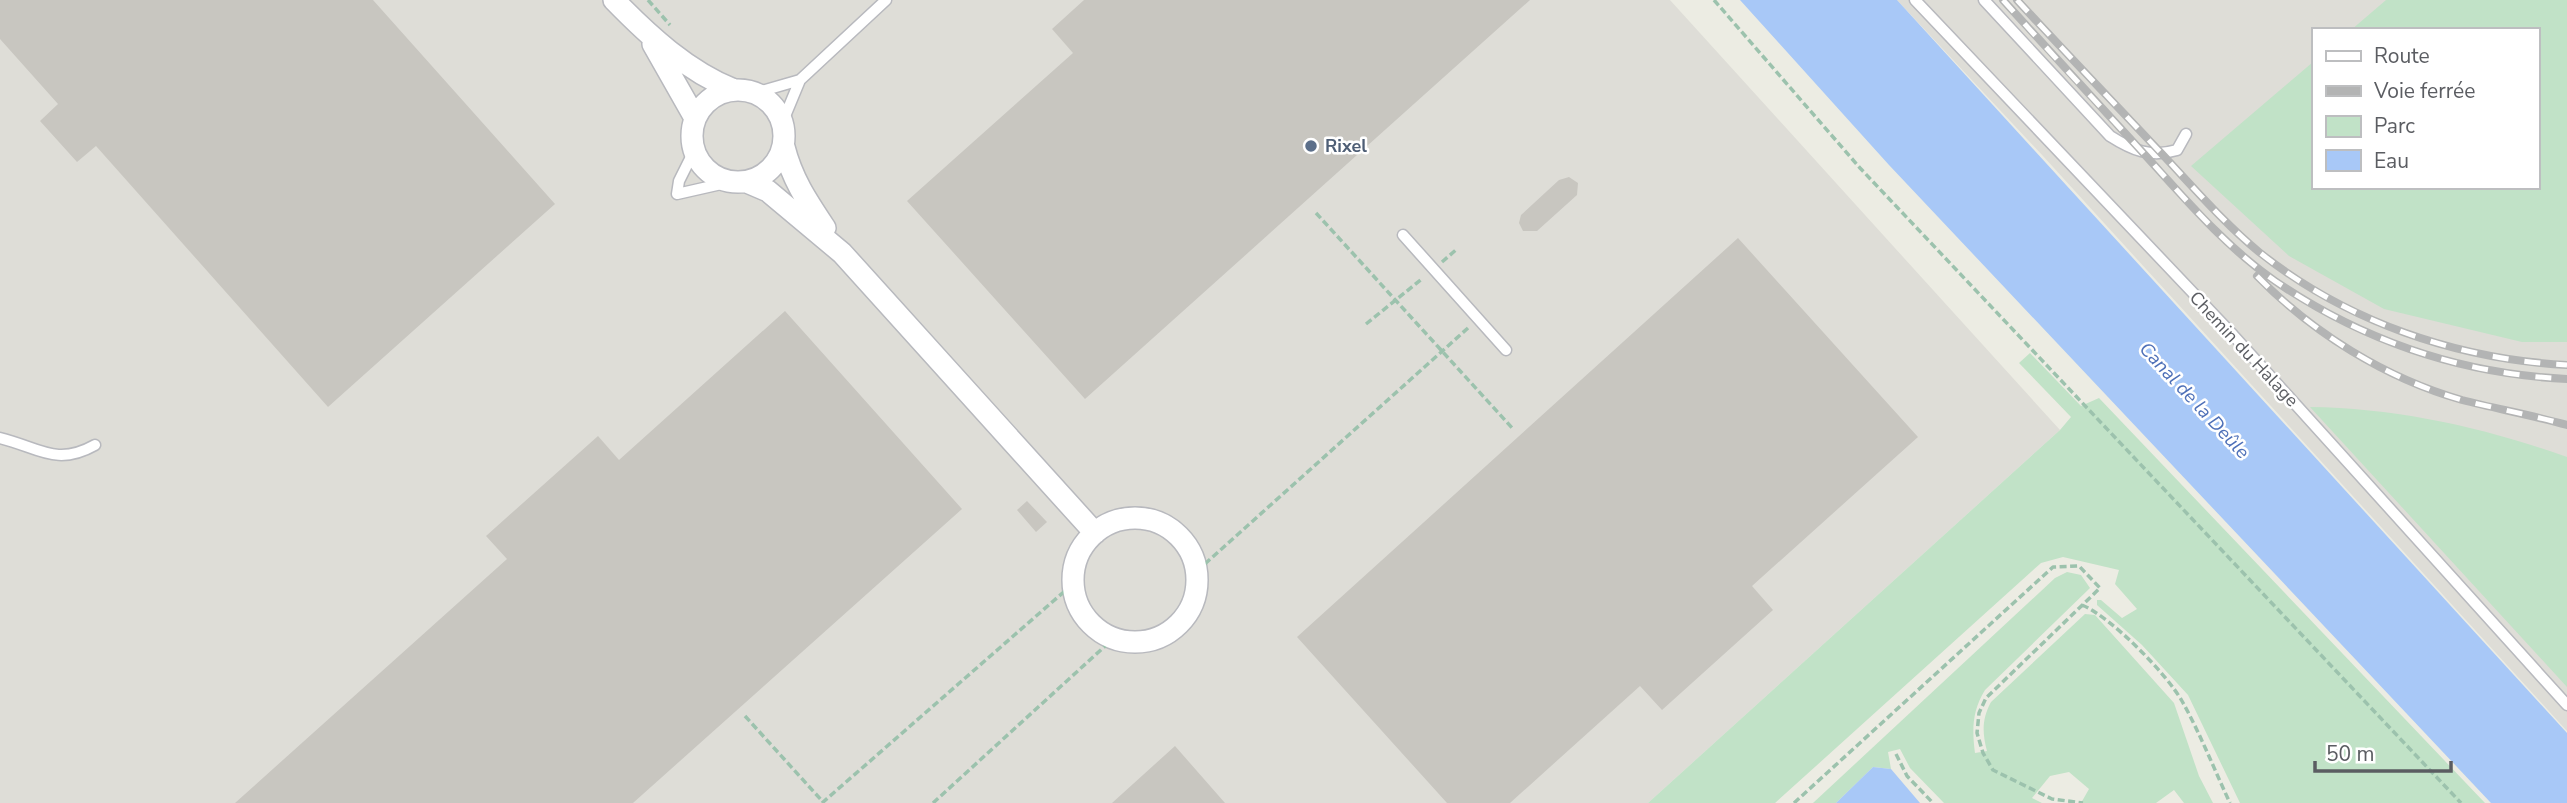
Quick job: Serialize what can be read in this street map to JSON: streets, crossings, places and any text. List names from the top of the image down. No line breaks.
{"streets":{"lane":["Chemin du Halage"]},"water":["Canal de la Deûle"],"places":["Rixel"],"legend":["Route","Voie ferrée","Parc","Eau"],"scale_bar":"50 m"}
